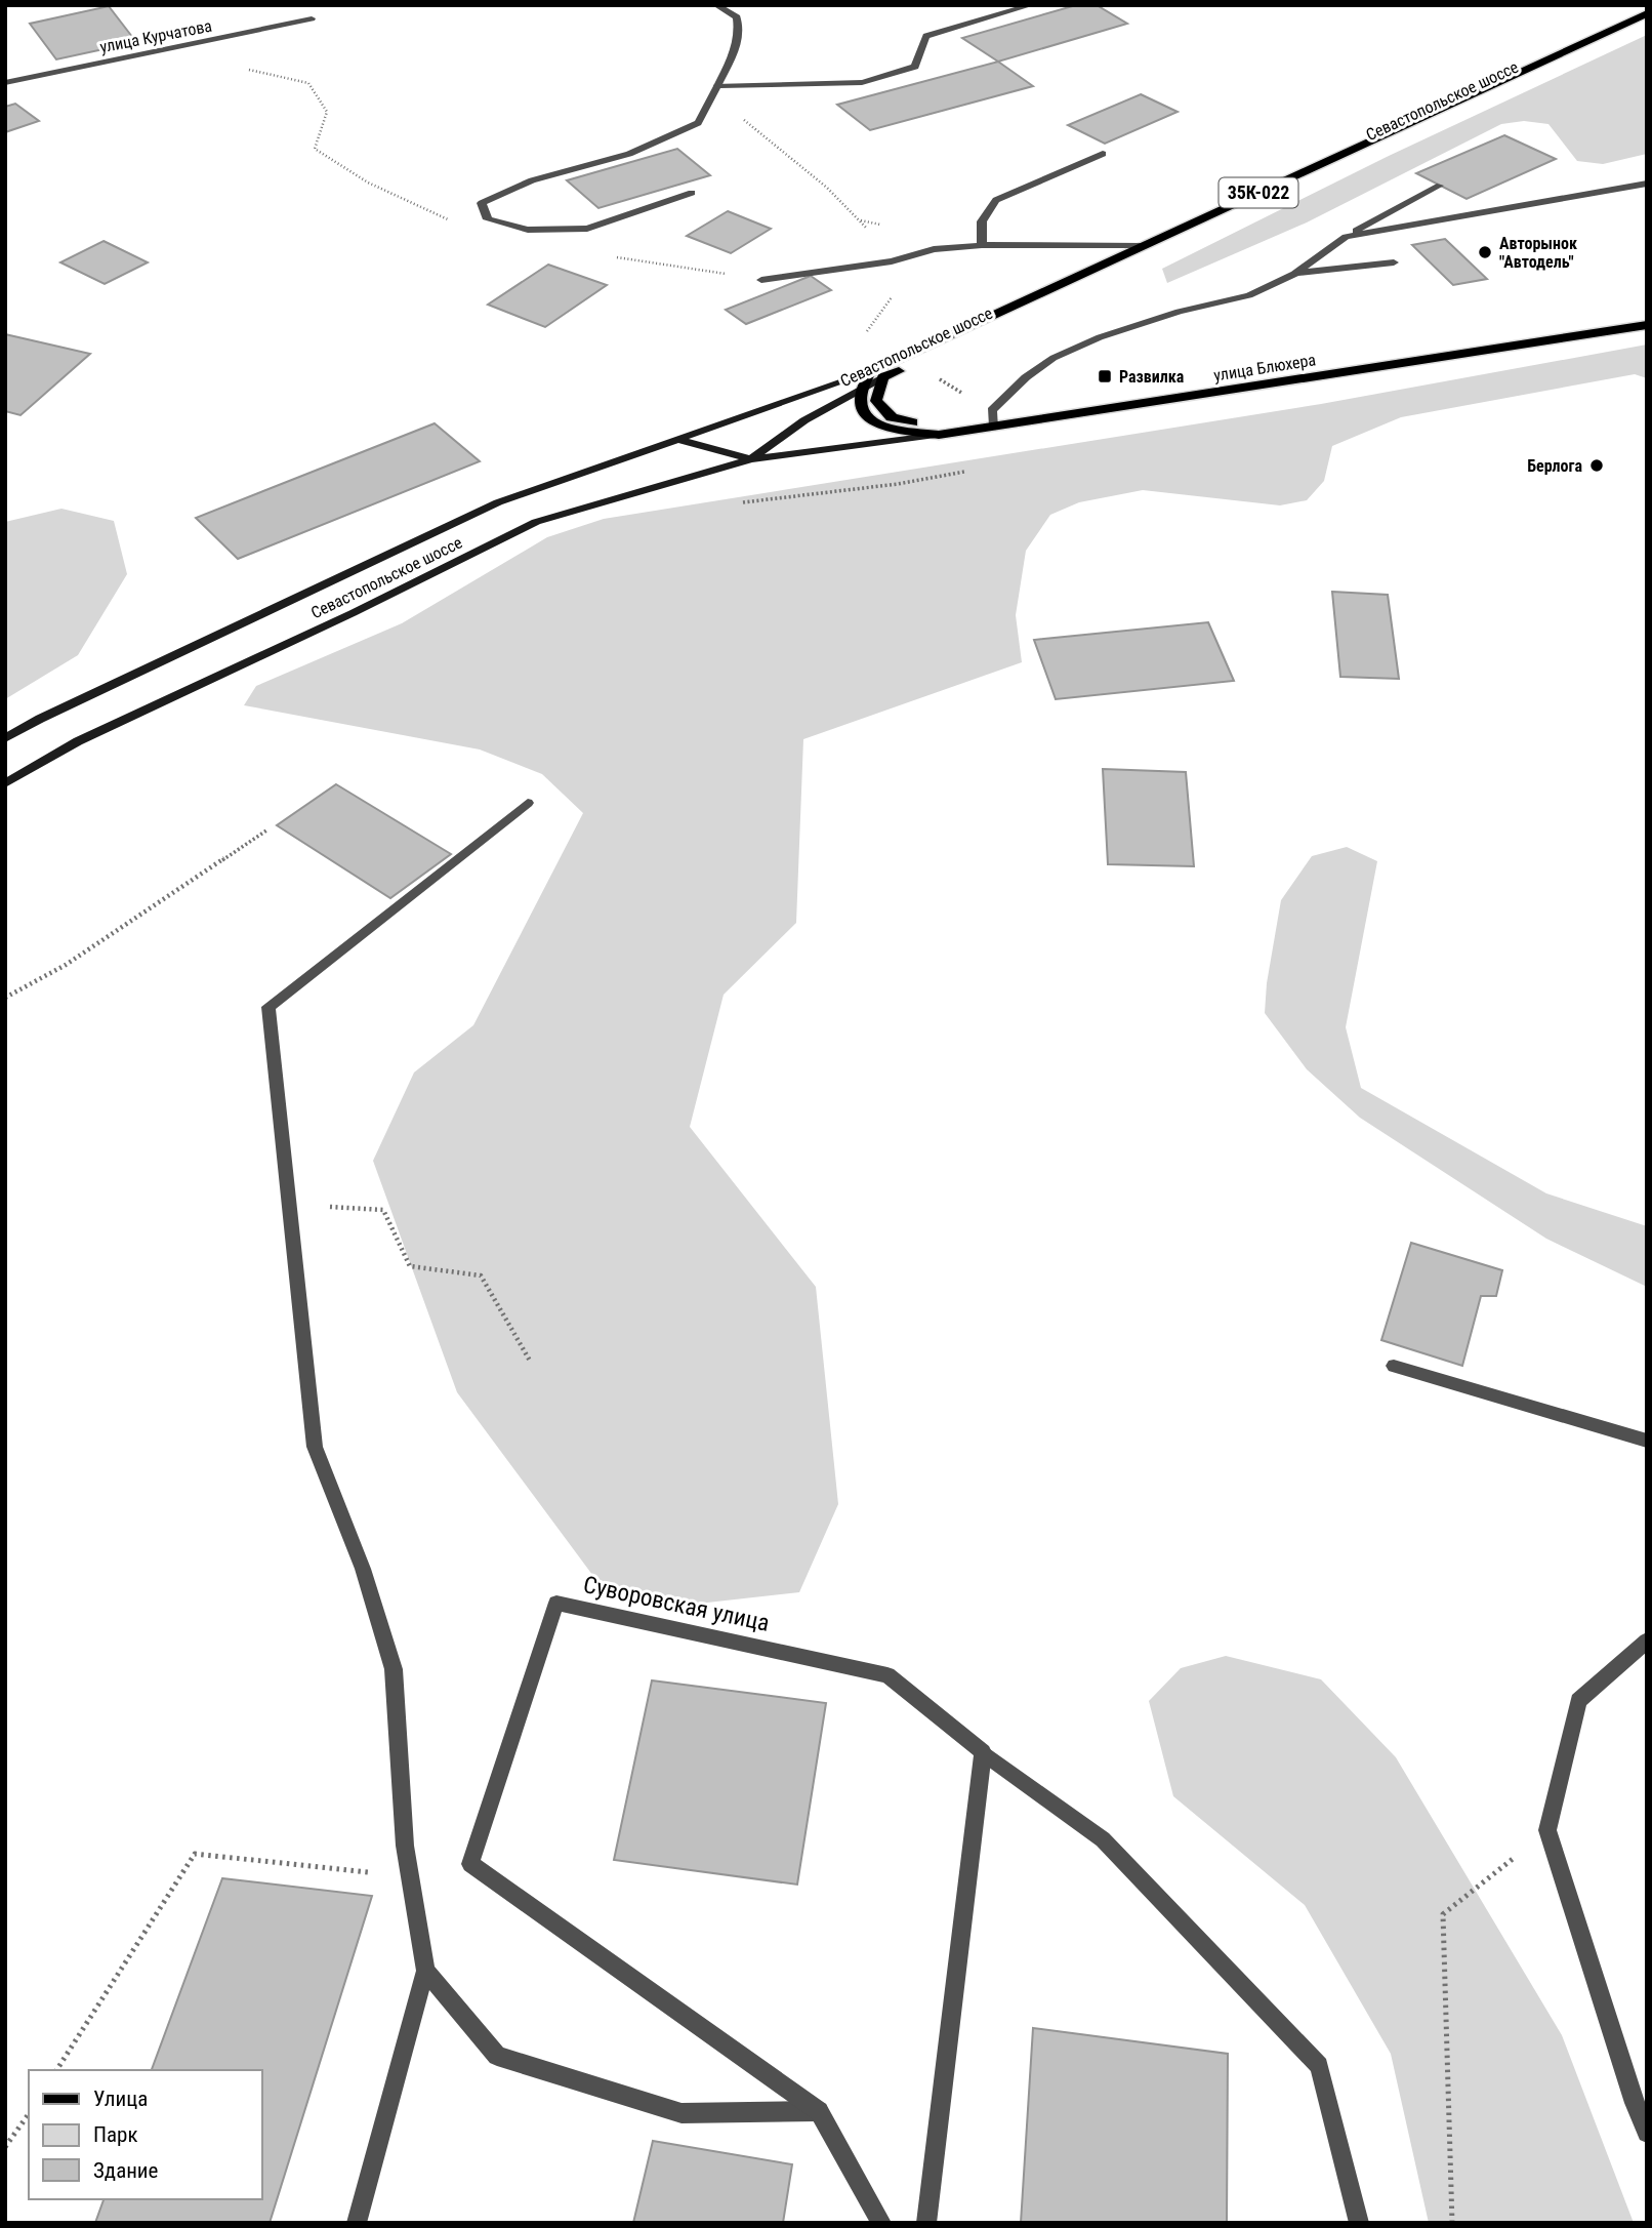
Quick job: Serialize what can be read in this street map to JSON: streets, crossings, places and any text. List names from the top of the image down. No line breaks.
{"streets":{"main road":["Севастопольское шоссе","35К-022","улица Блюхера"],"street":["улица Курчатова","Суворовская улица"]},"crossings":[["Севастопольское шоссе","улица Блюхера"]],"places":{"other":["Авторынок \"Автодель\"","Берлога"],"transit":["Развилка"]},"legend":["Улица","Парк","Здание"]}
